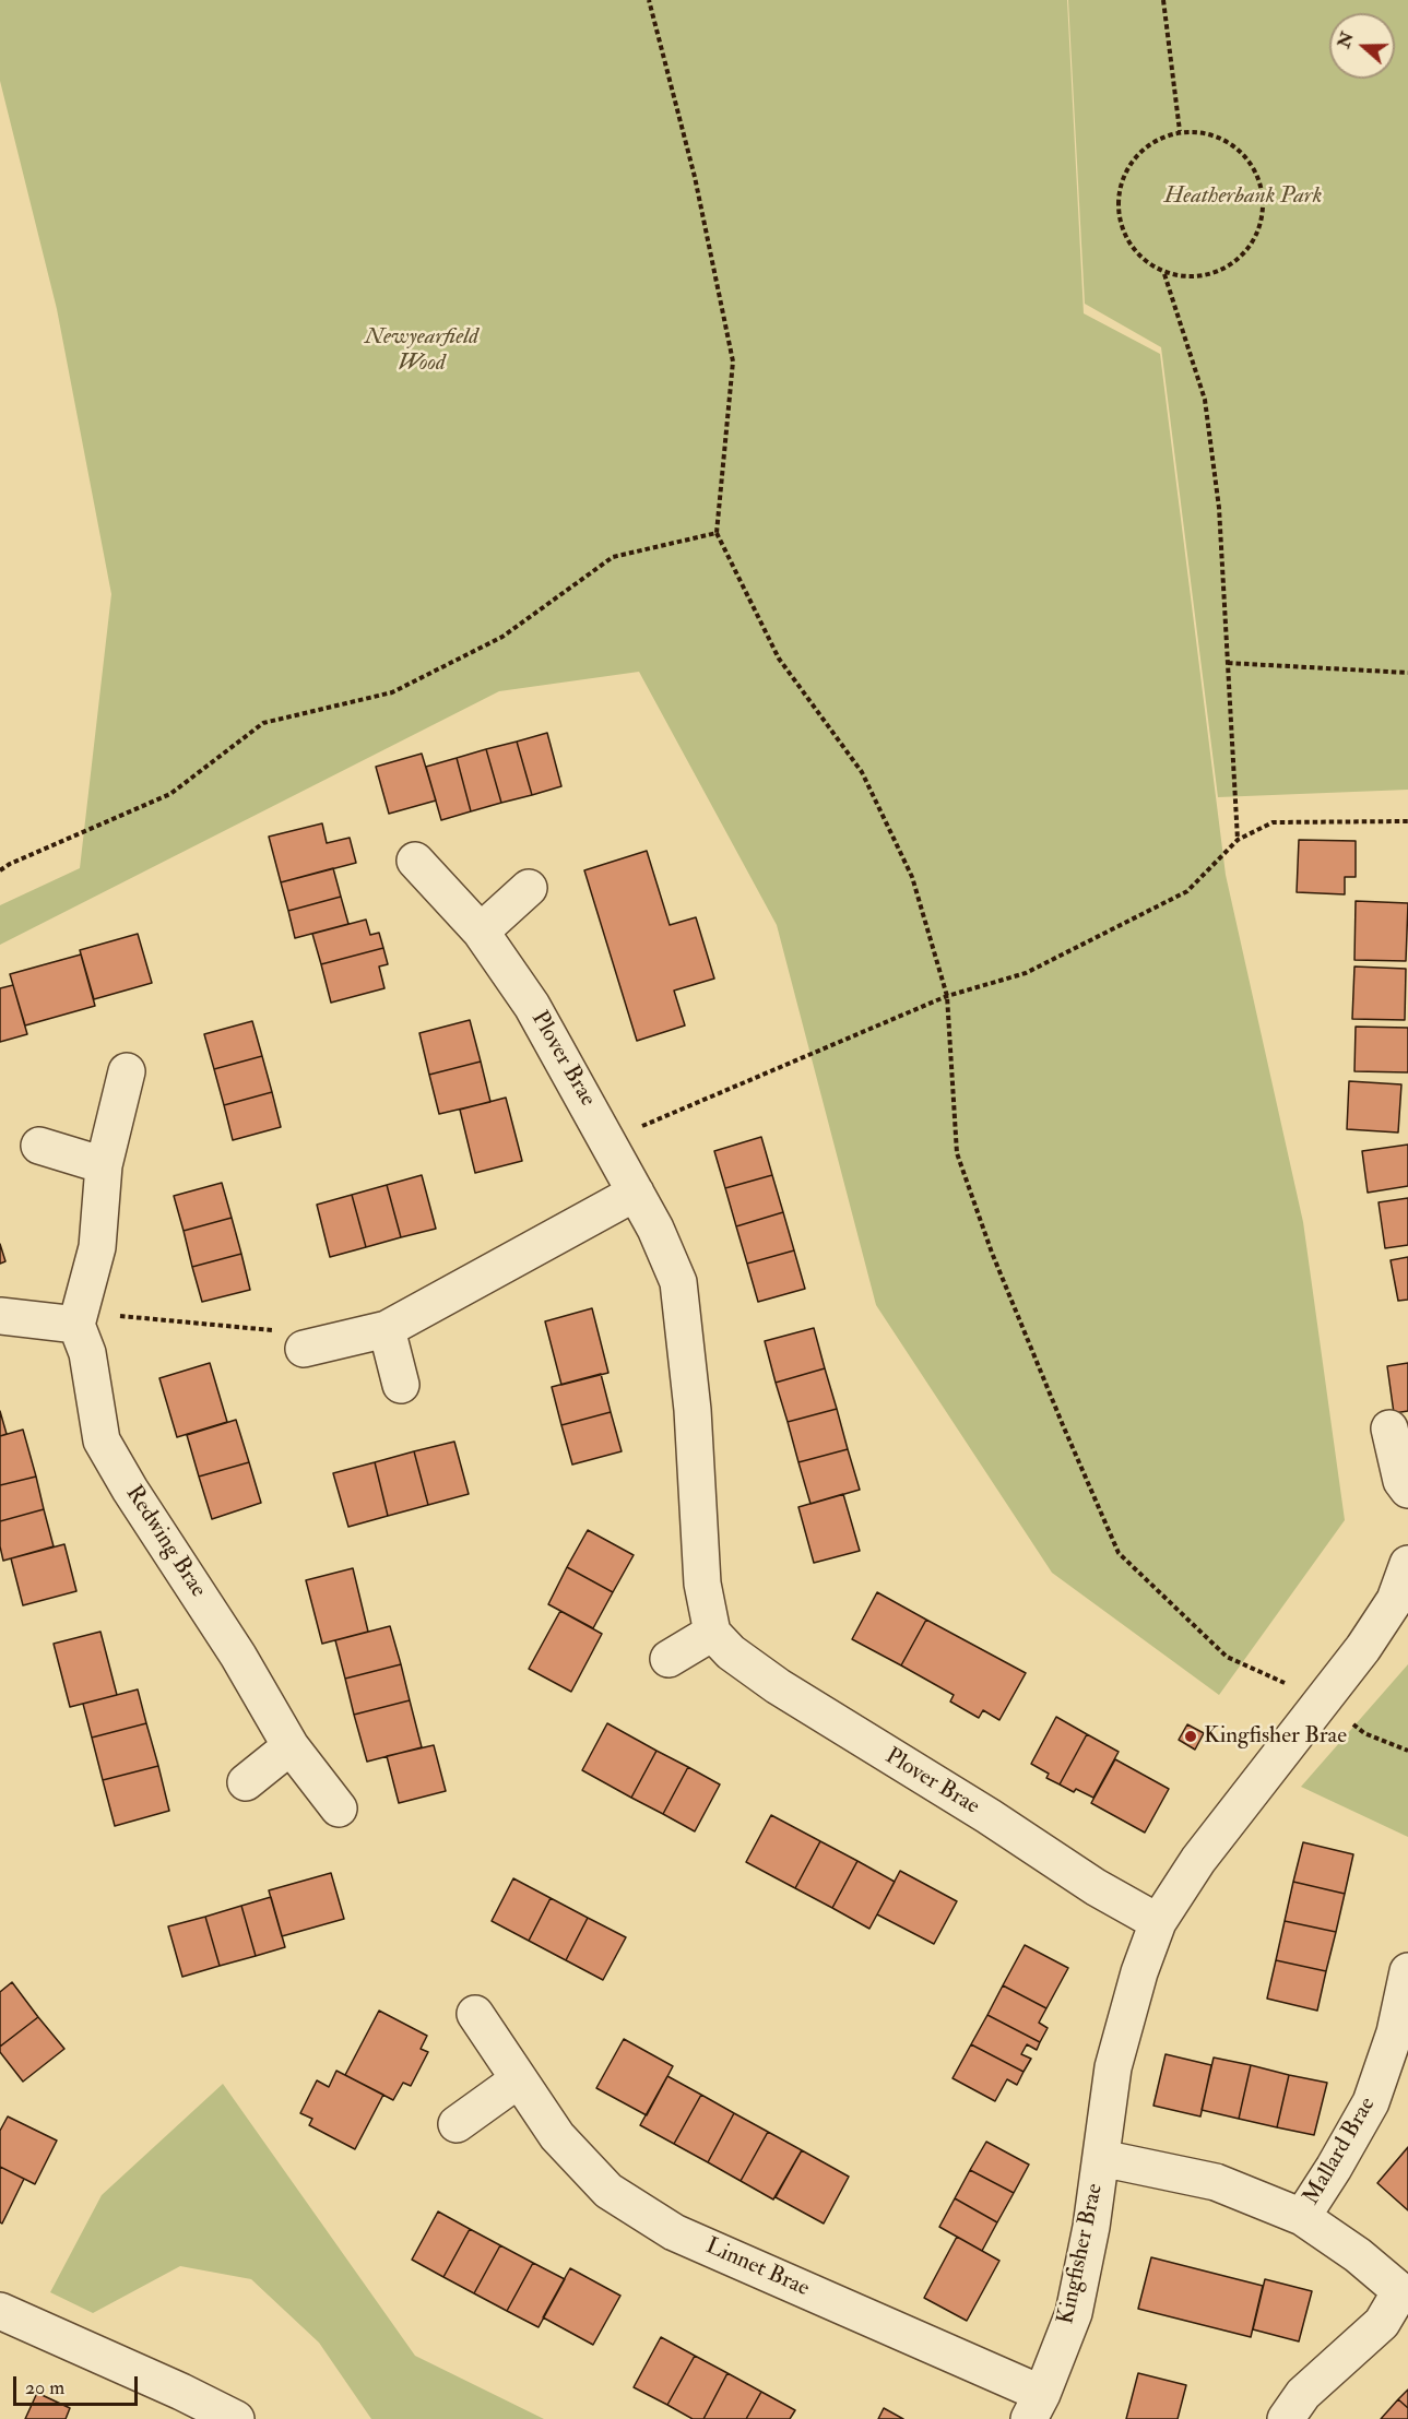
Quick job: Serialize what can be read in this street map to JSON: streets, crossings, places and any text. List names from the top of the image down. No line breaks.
{"streets":{"street":["Plover Brae","Redwing Brae","Mallard Brae","Kingfisher Brae","Linnet Brae"]},"crossings":[["Plover Brae","Kingfisher Brae"],["Mallard Brae","Kingfisher Brae"],["Kingfisher Brae","Linnet Brae"]],"parks":["Heatherbank Park","Newyearfield Wood"],"places":["Kingfisher Brae"],"scale_bar":"20 m","north":"left"}
